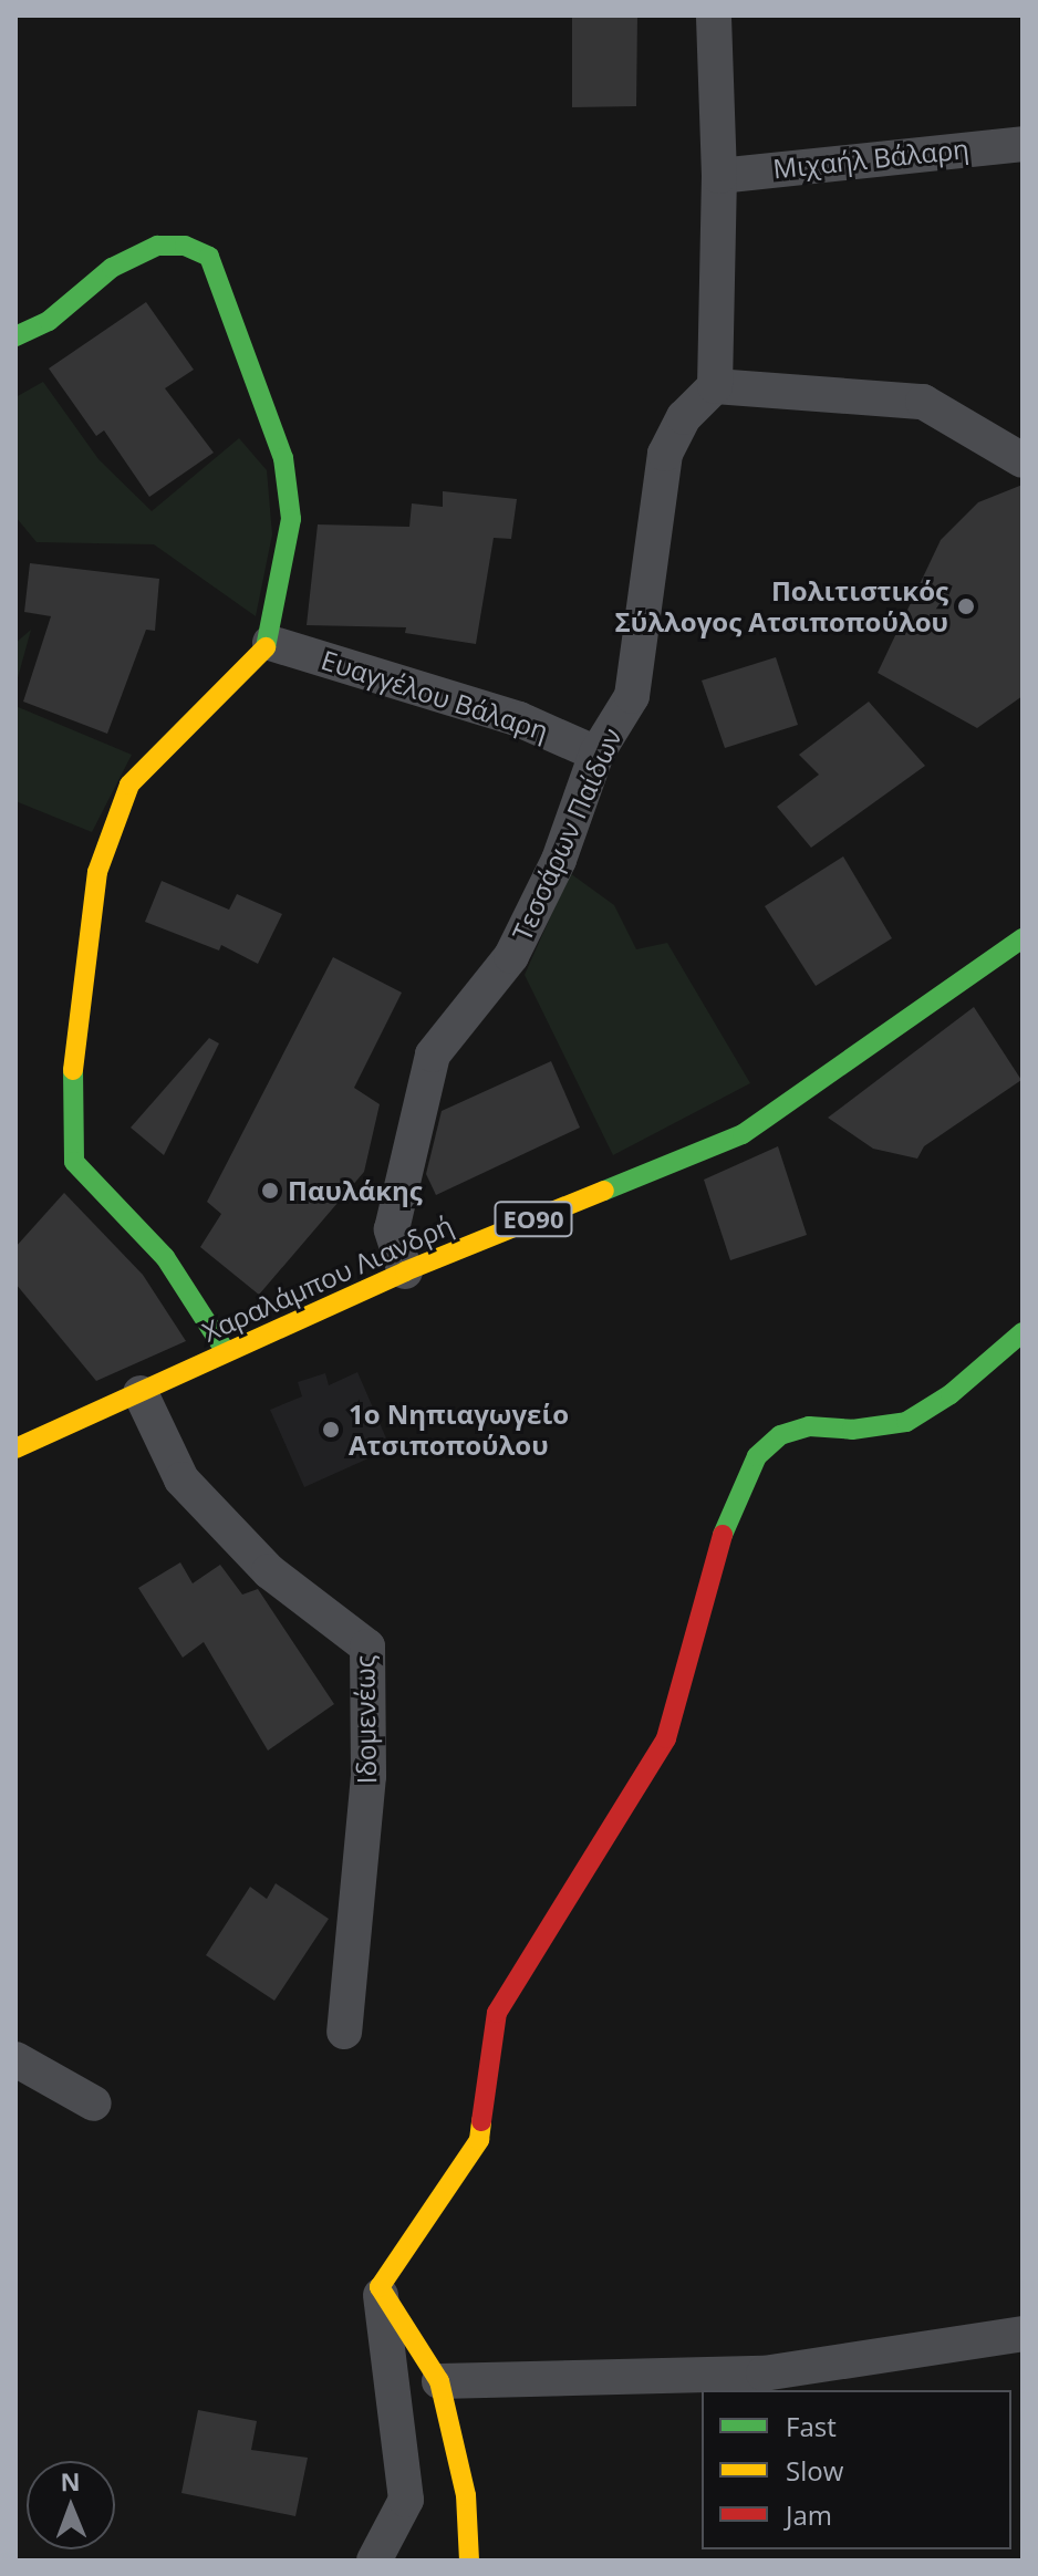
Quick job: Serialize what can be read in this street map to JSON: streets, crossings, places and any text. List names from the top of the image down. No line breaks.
{"streets":{"street":["Μιχαήλ Βάλαρη","Ευαγγέλου Βάλαρη","Τεσσάρων Παίδων","ΕΟ90","Χαραλάμπου Λιανδρή","Ιδομενέως"]},"crossings":[["Ευαγγέλου Βάλαρη","Τεσσάρων Παίδων"],["Τεσσάρων Παίδων","Χαραλάμπου Λιανδρή"],["Χαραλάμπου Λιανδρή","Ιδομενέως"]],"places":["Πολιτιστικός Σύλλογος Ατσιποπούλου","Παυλάκης","1ο Νηπιαγωγείο Ατσιποπούλου"],"legend":["Fast","Slow","Jam"],"north":"top"}
